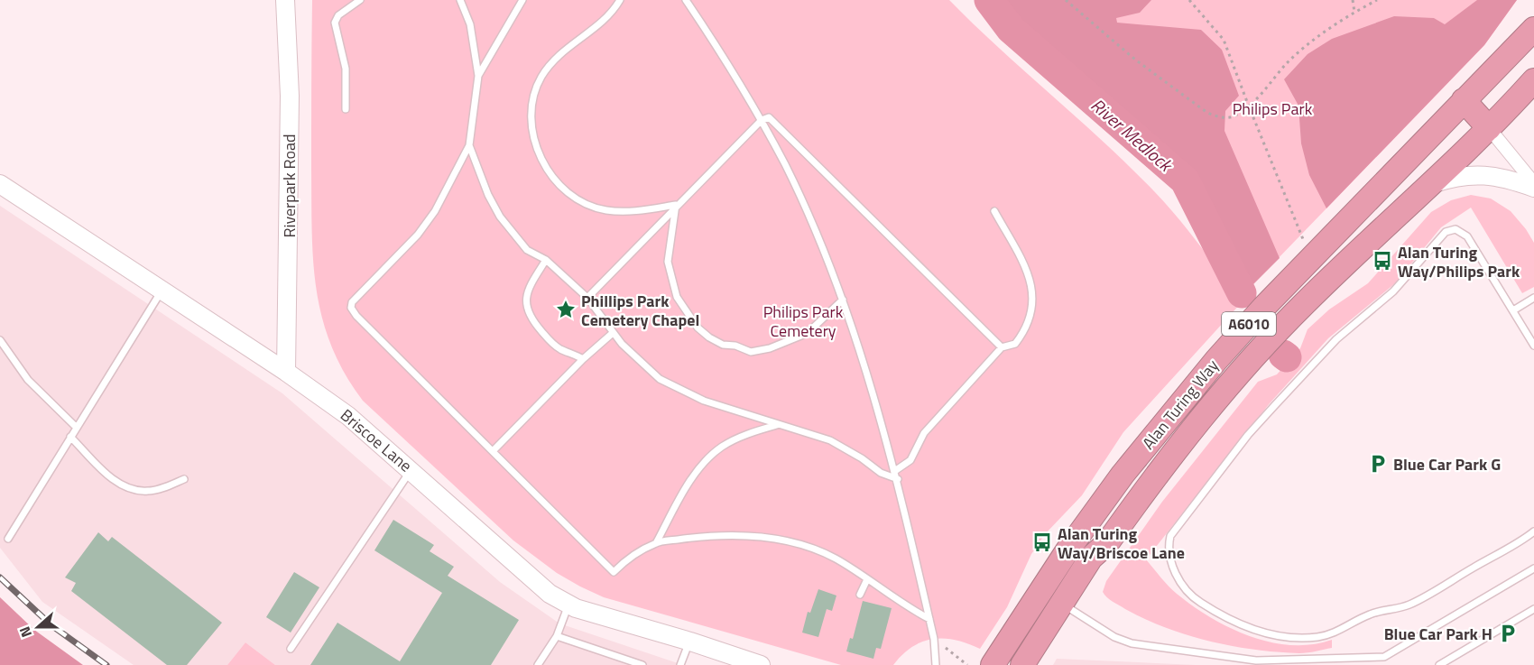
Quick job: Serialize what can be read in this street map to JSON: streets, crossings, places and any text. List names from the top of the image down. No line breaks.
{"streets":{"highway":["A6010","Alan Turing Way"],"street":["Riverpark Road","Briscoe Lane"]},"crossings":[["Riverpark Road","Briscoe Lane"]],"water":["River Medlock"],"parks":["Philips Park","Philips Park Cemetery"],"places":{"bus stop":["Alan Turing Way/Philips Park","Alan Turing Way/Briscoe Lane"],"place":["Phillips Park Cemetery Chapel"],"parking":["Blue Car Park G","Blue Car Park H"]},"north":"left"}
